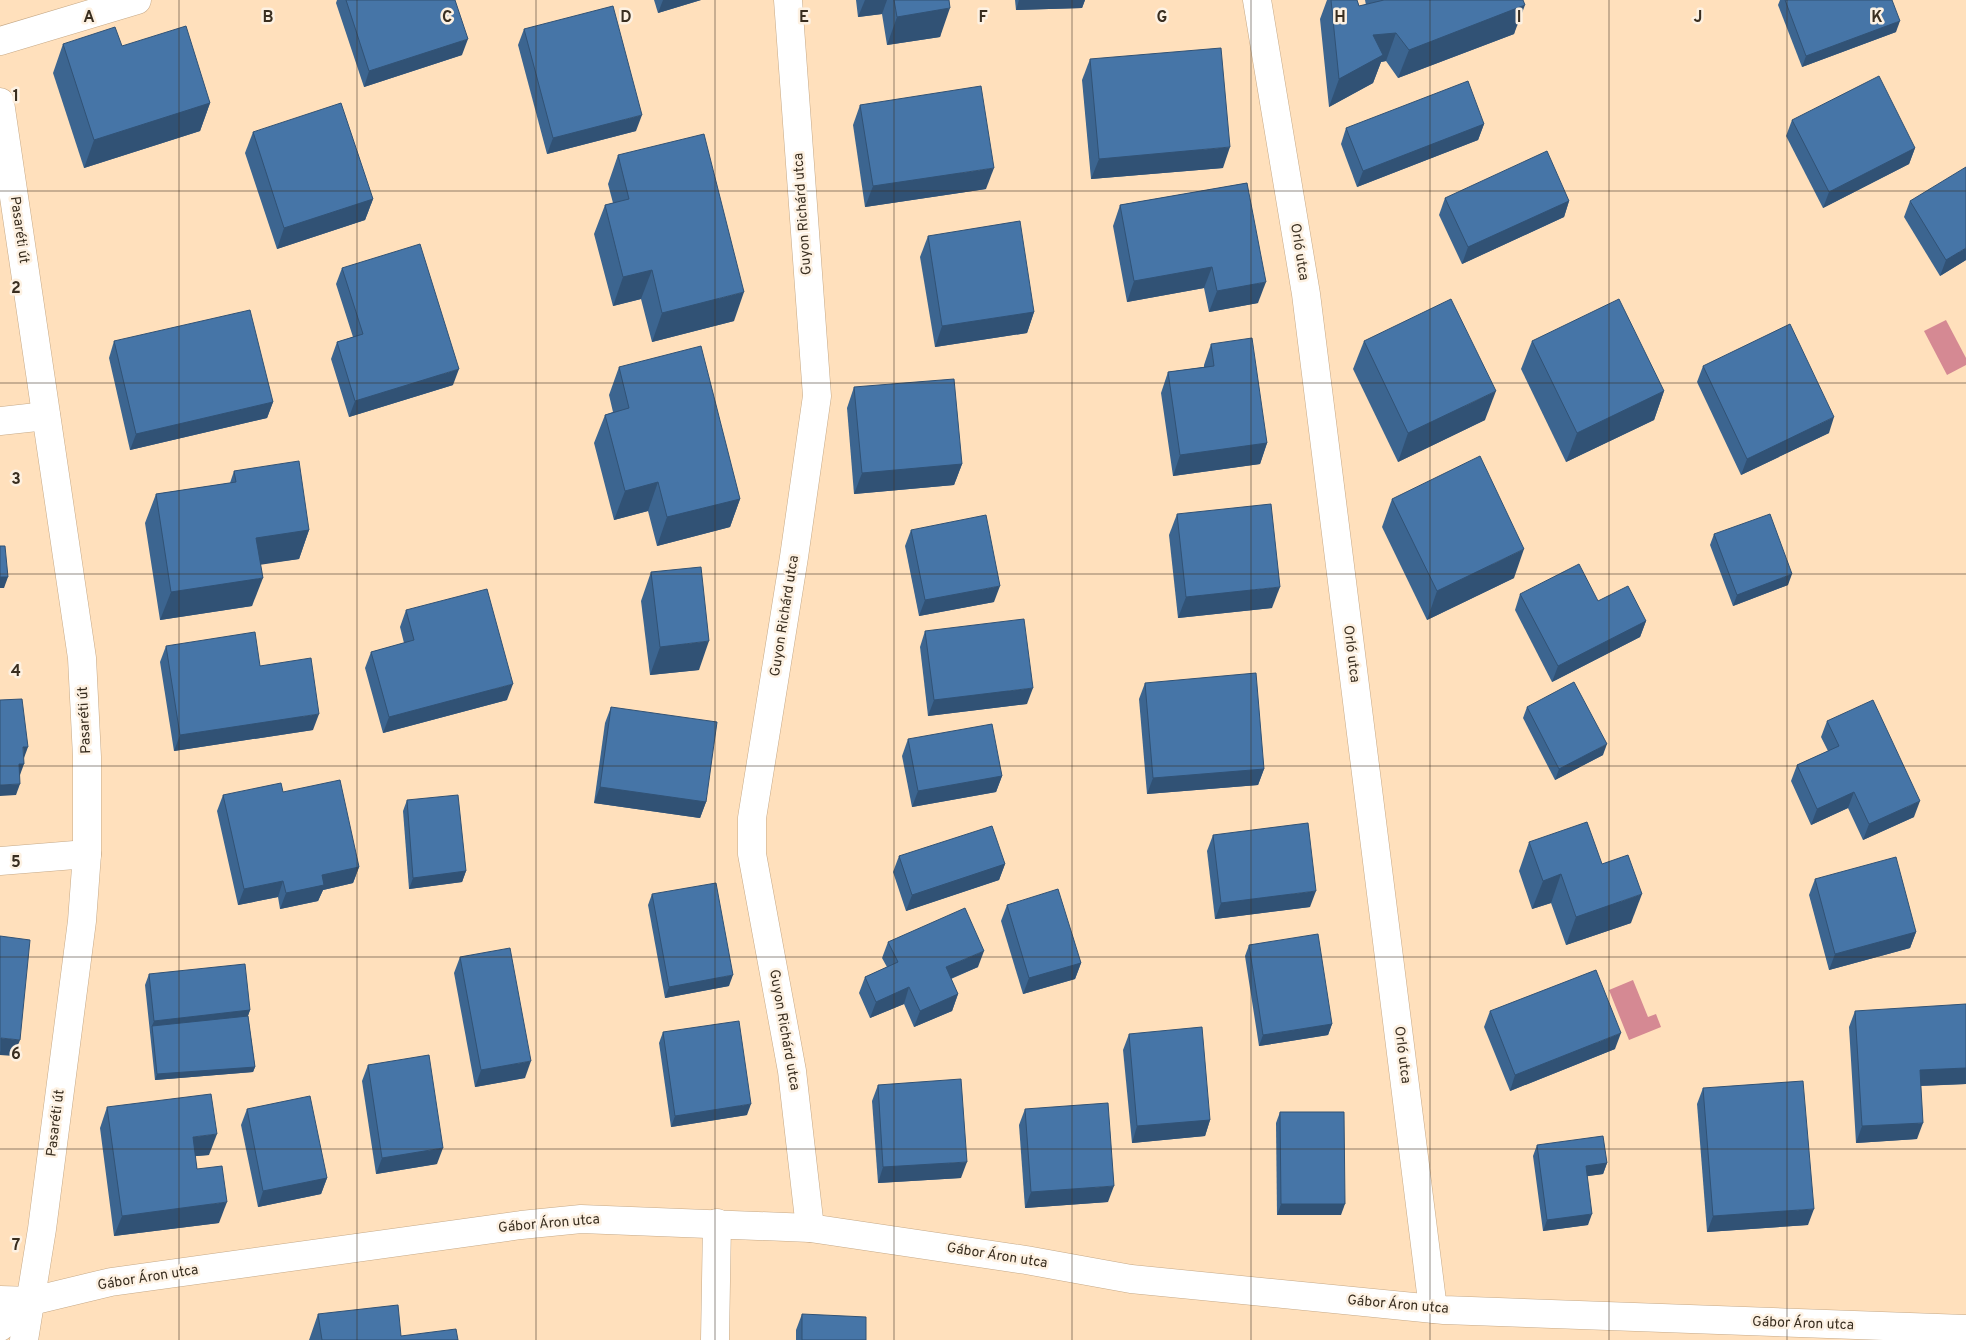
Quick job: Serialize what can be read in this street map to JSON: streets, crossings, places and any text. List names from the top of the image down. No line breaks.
{"streets":{"street":["Guyon Richárd utca","Pasaréti út","Orló utca","Gábor Áron utca"]},"crossings":[["Guyon Richárd utca","Gábor Áron utca"],["Pasaréti út","Gábor Áron utca"],["Orló utca","Gábor Áron utca"]],"grid":{"columns":["A","B","C","D","E","F","G","H","I","J","K"],"rows":["1","2","3","4","5","6","7"]}}
